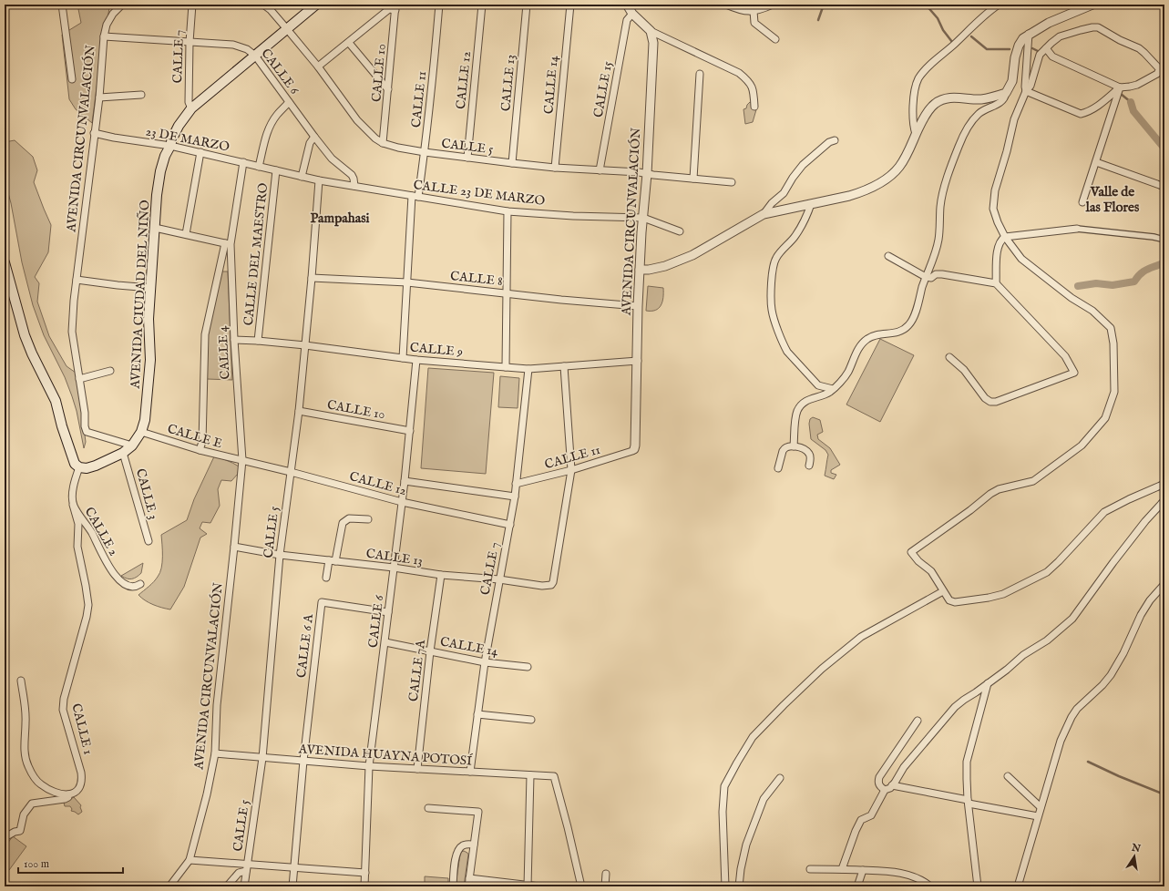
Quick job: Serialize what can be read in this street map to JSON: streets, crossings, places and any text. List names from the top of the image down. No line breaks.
{"streets":{"main road":["AVENIDA CIUDAD DEL NIÑO"],"street":["CALLE 7","CALLE 6","CALLE 10","CALLE 12","CALLE 13","CALLE 14","CALLE 15","CALLE 11","AVENIDA CIRCUNVALACIÓN","23 DE MARZO","CALLE 5","CALLE 23 DE MARZO","CALLE DEL MAESTRO","CALLE 8","CALLE 9","CALLE 4","CALLE E","CALLE 3","CALLE 2","CALLE 6 A","CALLE 7A","CALLE 1","AVENIDA HUAYNA POTOSÍ"]},"crossings":[["CALLE 7","CALLE 6"],["CALLE 7","CALLE 12"],["CALLE 7","CALLE 13"],["CALLE 7","CALLE 14"],["CALLE 7","CALLE 11"],["CALLE 7","AVENIDA CIUDAD DEL NIÑO"],["CALLE 7","CALLE 9"],["CALLE 7","AVENIDA HUAYNA POTOSÍ"],["CALLE 6","CALLE 10"],["CALLE 6","CALLE 12"],["CALLE 6","CALLE 13"],["CALLE 6","CALLE 14"],["CALLE 6","AVENIDA CIRCUNVALACIÓN"],["CALLE 6","CALLE 23 DE MARZO"],["CALLE 6","AVENIDA CIUDAD DEL NIÑO"],["CALLE 6","CALLE 9"],["CALLE 6","CALLE 6 A"],["CALLE 6","AVENIDA HUAYNA POTOSÍ"],["CALLE 10","CALLE 5"],["CALLE 12","AVENIDA CIRCUNVALACIÓN"],["CALLE 12","CALLE 5"],["CALLE 12","CALLE 4"],["CALLE 12","CALLE E"],["CALLE 13","CALLE 11"],["CALLE 13","AVENIDA CIRCUNVALACIÓN"],["CALLE 13","CALLE 5"],["CALLE 13","CALLE 7A"],["CALLE 14","CALLE 5"],["CALLE 14","CALLE 7A"],["CALLE 15","CALLE 5"],["CALLE 11","AVENIDA CIRCUNVALACIÓN"],["CALLE 11","CALLE 5"],["CALLE 11","CALLE 23 DE MARZO"],["AVENIDA CIRCUNVALACIÓN","23 DE MARZO"],["AVENIDA CIRCUNVALACIÓN","CALLE 5"],["AVENIDA CIRCUNVALACIÓN","CALLE 23 DE MARZO"],["AVENIDA CIRCUNVALACIÓN","CALLE 8"],["AVENIDA CIRCUNVALACIÓN","CALLE 9"],["AVENIDA CIRCUNVALACIÓN","CALLE 4"],["AVENIDA CIRCUNVALACIÓN","CALLE E"],["AVENIDA CIRCUNVALACIÓN","AVENIDA HUAYNA POTOSÍ"],["23 DE MARZO","CALLE 23 DE MARZO"],["23 DE MARZO","CALLE DEL MAESTRO"],["23 DE MARZO","AVENIDA CIUDAD DEL NIÑO"],["23 DE MARZO","CALLE 4"],["CALLE 5","CALLE 23 DE MARZO"],["CALLE 5","CALLE 8"],["CALLE 5","AVENIDA CIUDAD DEL NIÑO"],["CALLE 5","CALLE 9"],["CALLE 5","AVENIDA HUAYNA POTOSÍ"],["CALLE 23 DE MARZO","CALLE DEL MAESTRO"],["CALLE DEL MAESTRO","CALLE 9"],["AVENIDA CIUDAD DEL NIÑO","CALLE E"],["CALLE 9","CALLE 4"],["CALLE 4","CALLE E"],["CALLE 2","CALLE 1"],["CALLE 6 A","AVENIDA HUAYNA POTOSÍ"],["CALLE 7A","AVENIDA HUAYNA POTOSÍ"]],"districts":["Valle de las Flores","Pampahasi"],"scale_bar":"100 m","north":"top"}
